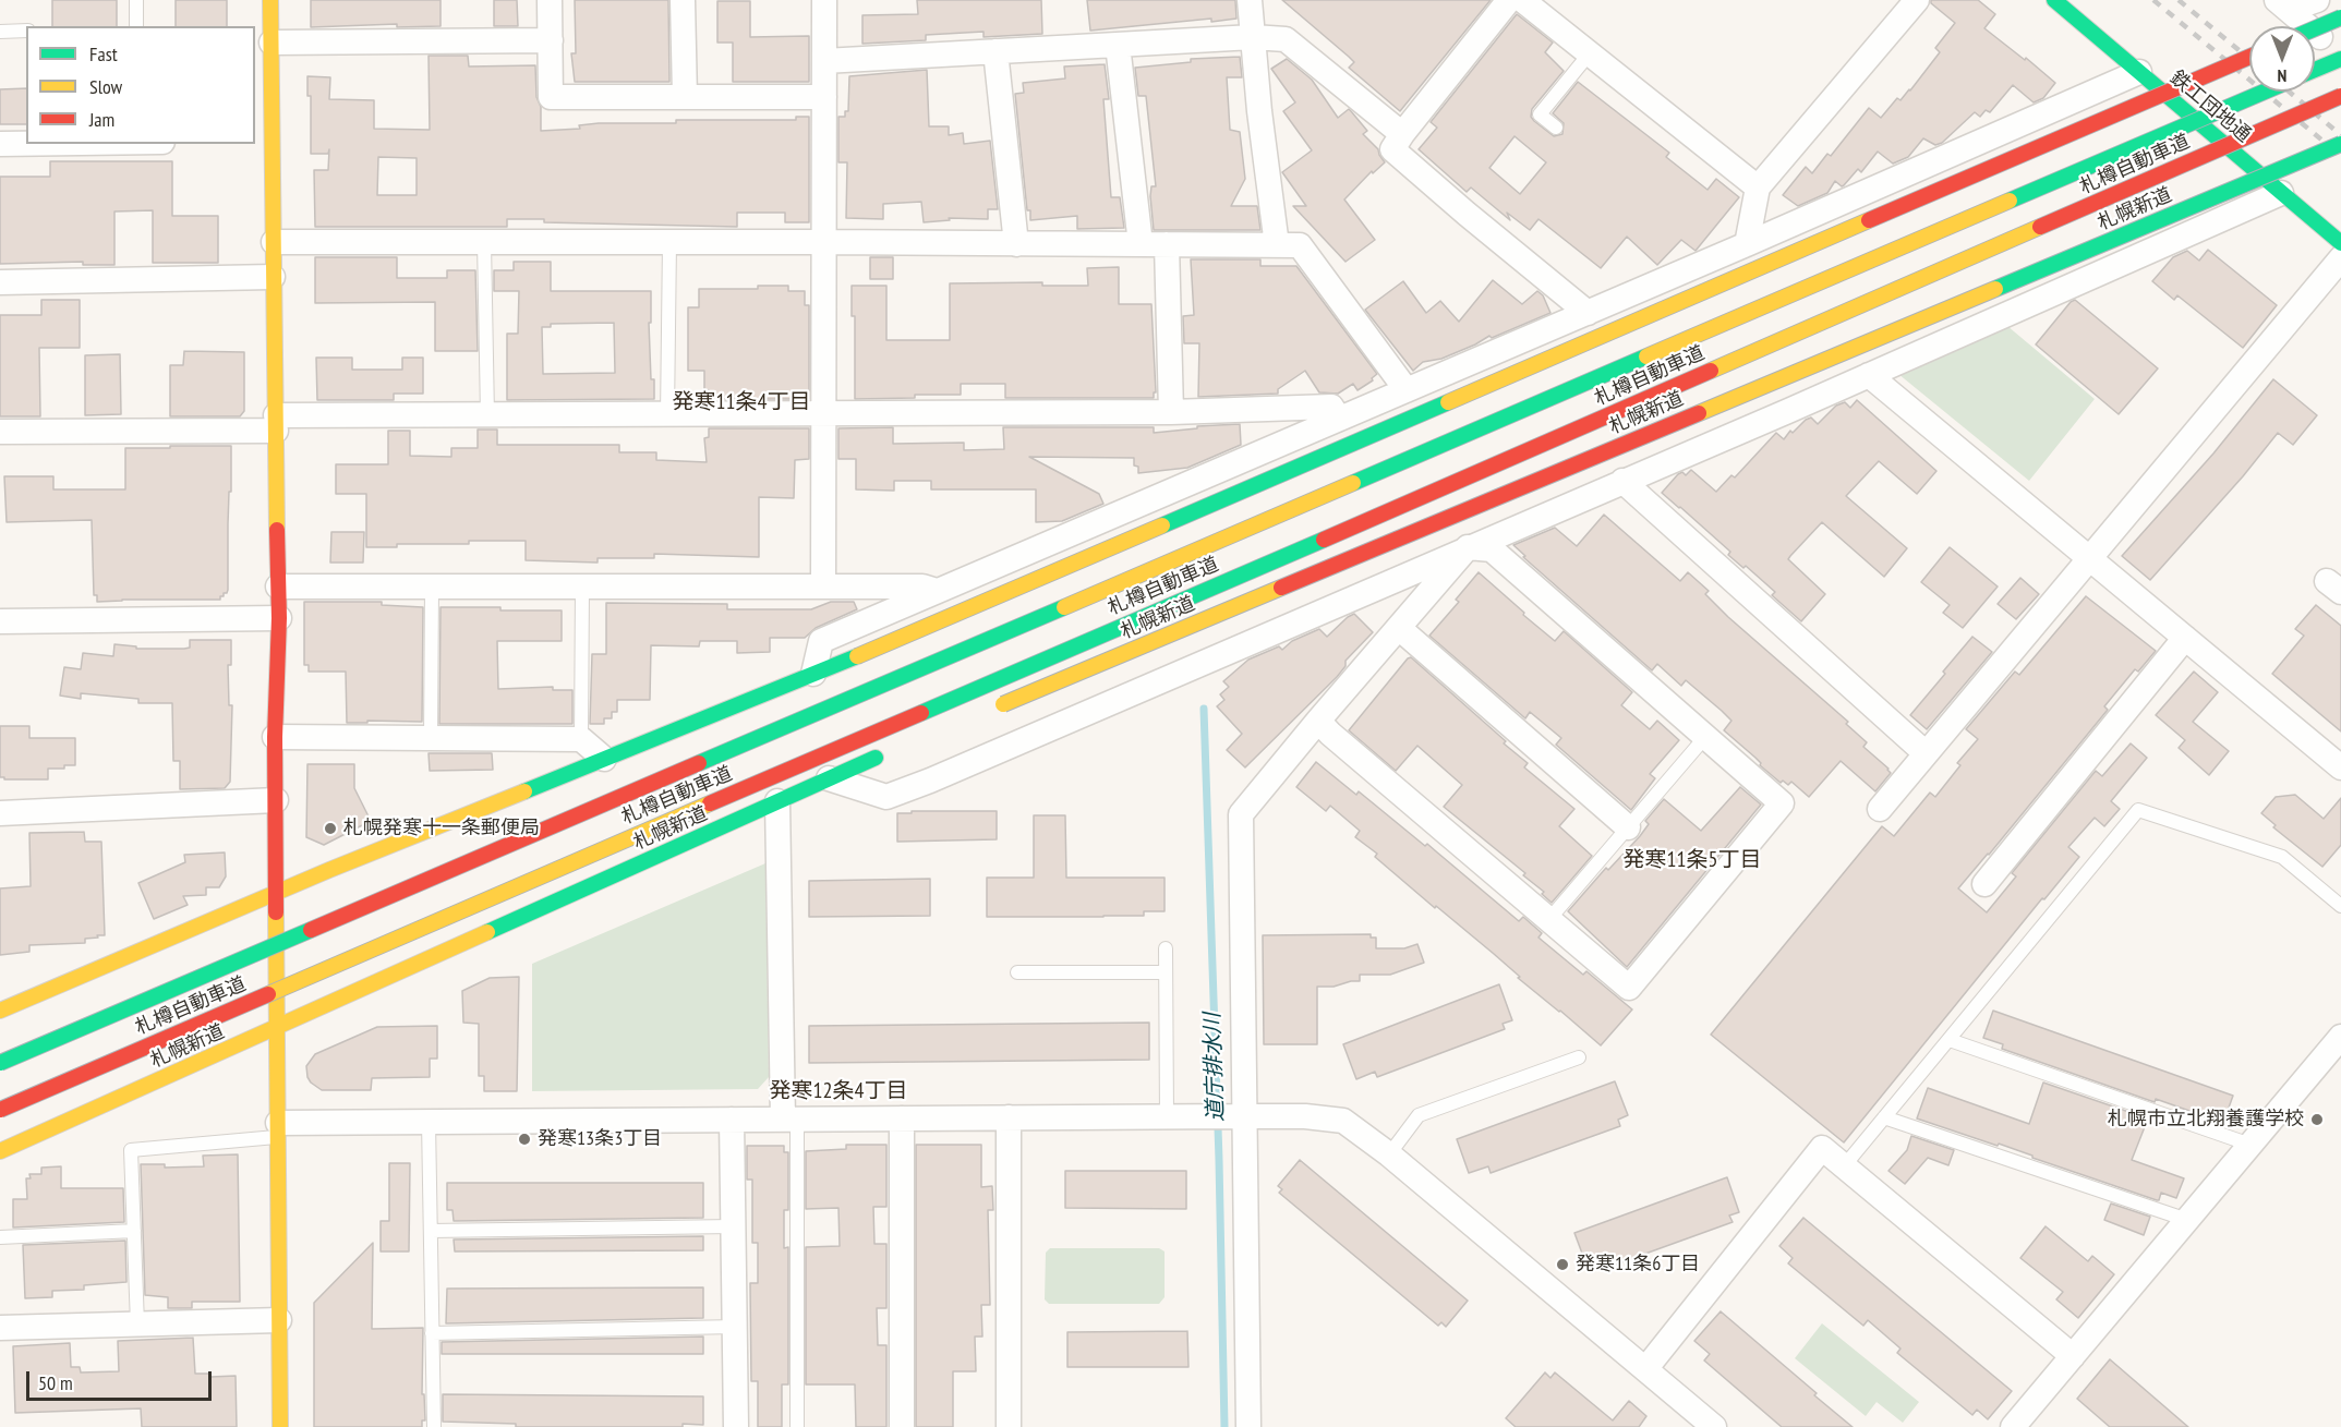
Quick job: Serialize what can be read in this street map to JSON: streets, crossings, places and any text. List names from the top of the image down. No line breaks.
{"streets":{"main road":["鉄工団地通","札樽自動車道","札幌新道"]},"districts":["発寒11条4丁目","発寒11条5丁目","発寒12条4丁目"],"water":["道庁排水川"],"places":["札幌発寒十一条郵便局","札幌市立北翔養護学校","発寒13条3丁目","発寒11条6丁目"],"legend":["Fast","Slow","Jam"],"scale_bar":"50 m","north":"bottom"}
